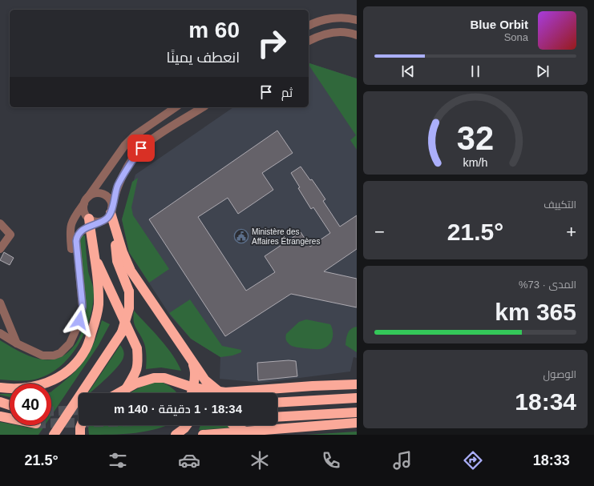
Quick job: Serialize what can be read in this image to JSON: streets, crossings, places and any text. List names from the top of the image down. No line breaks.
{"places":{"public building":["Ministère des Affaires Étrangères"]},"page":{"turn":["60 m","انعطف يمينًا"],"song":["Blue Orbit","Sona"],"then":"ثم","tile":["التكييف",["المدى · 73%","365 km"],["الوصول","18:34"]],"heat":["−","21.5°","+"],"limit":"40","trip":"18:34 · 1 دقيقة · 140 m","tabs":["18:33","21.5°"],"gauge":["32","km/h"]}}
